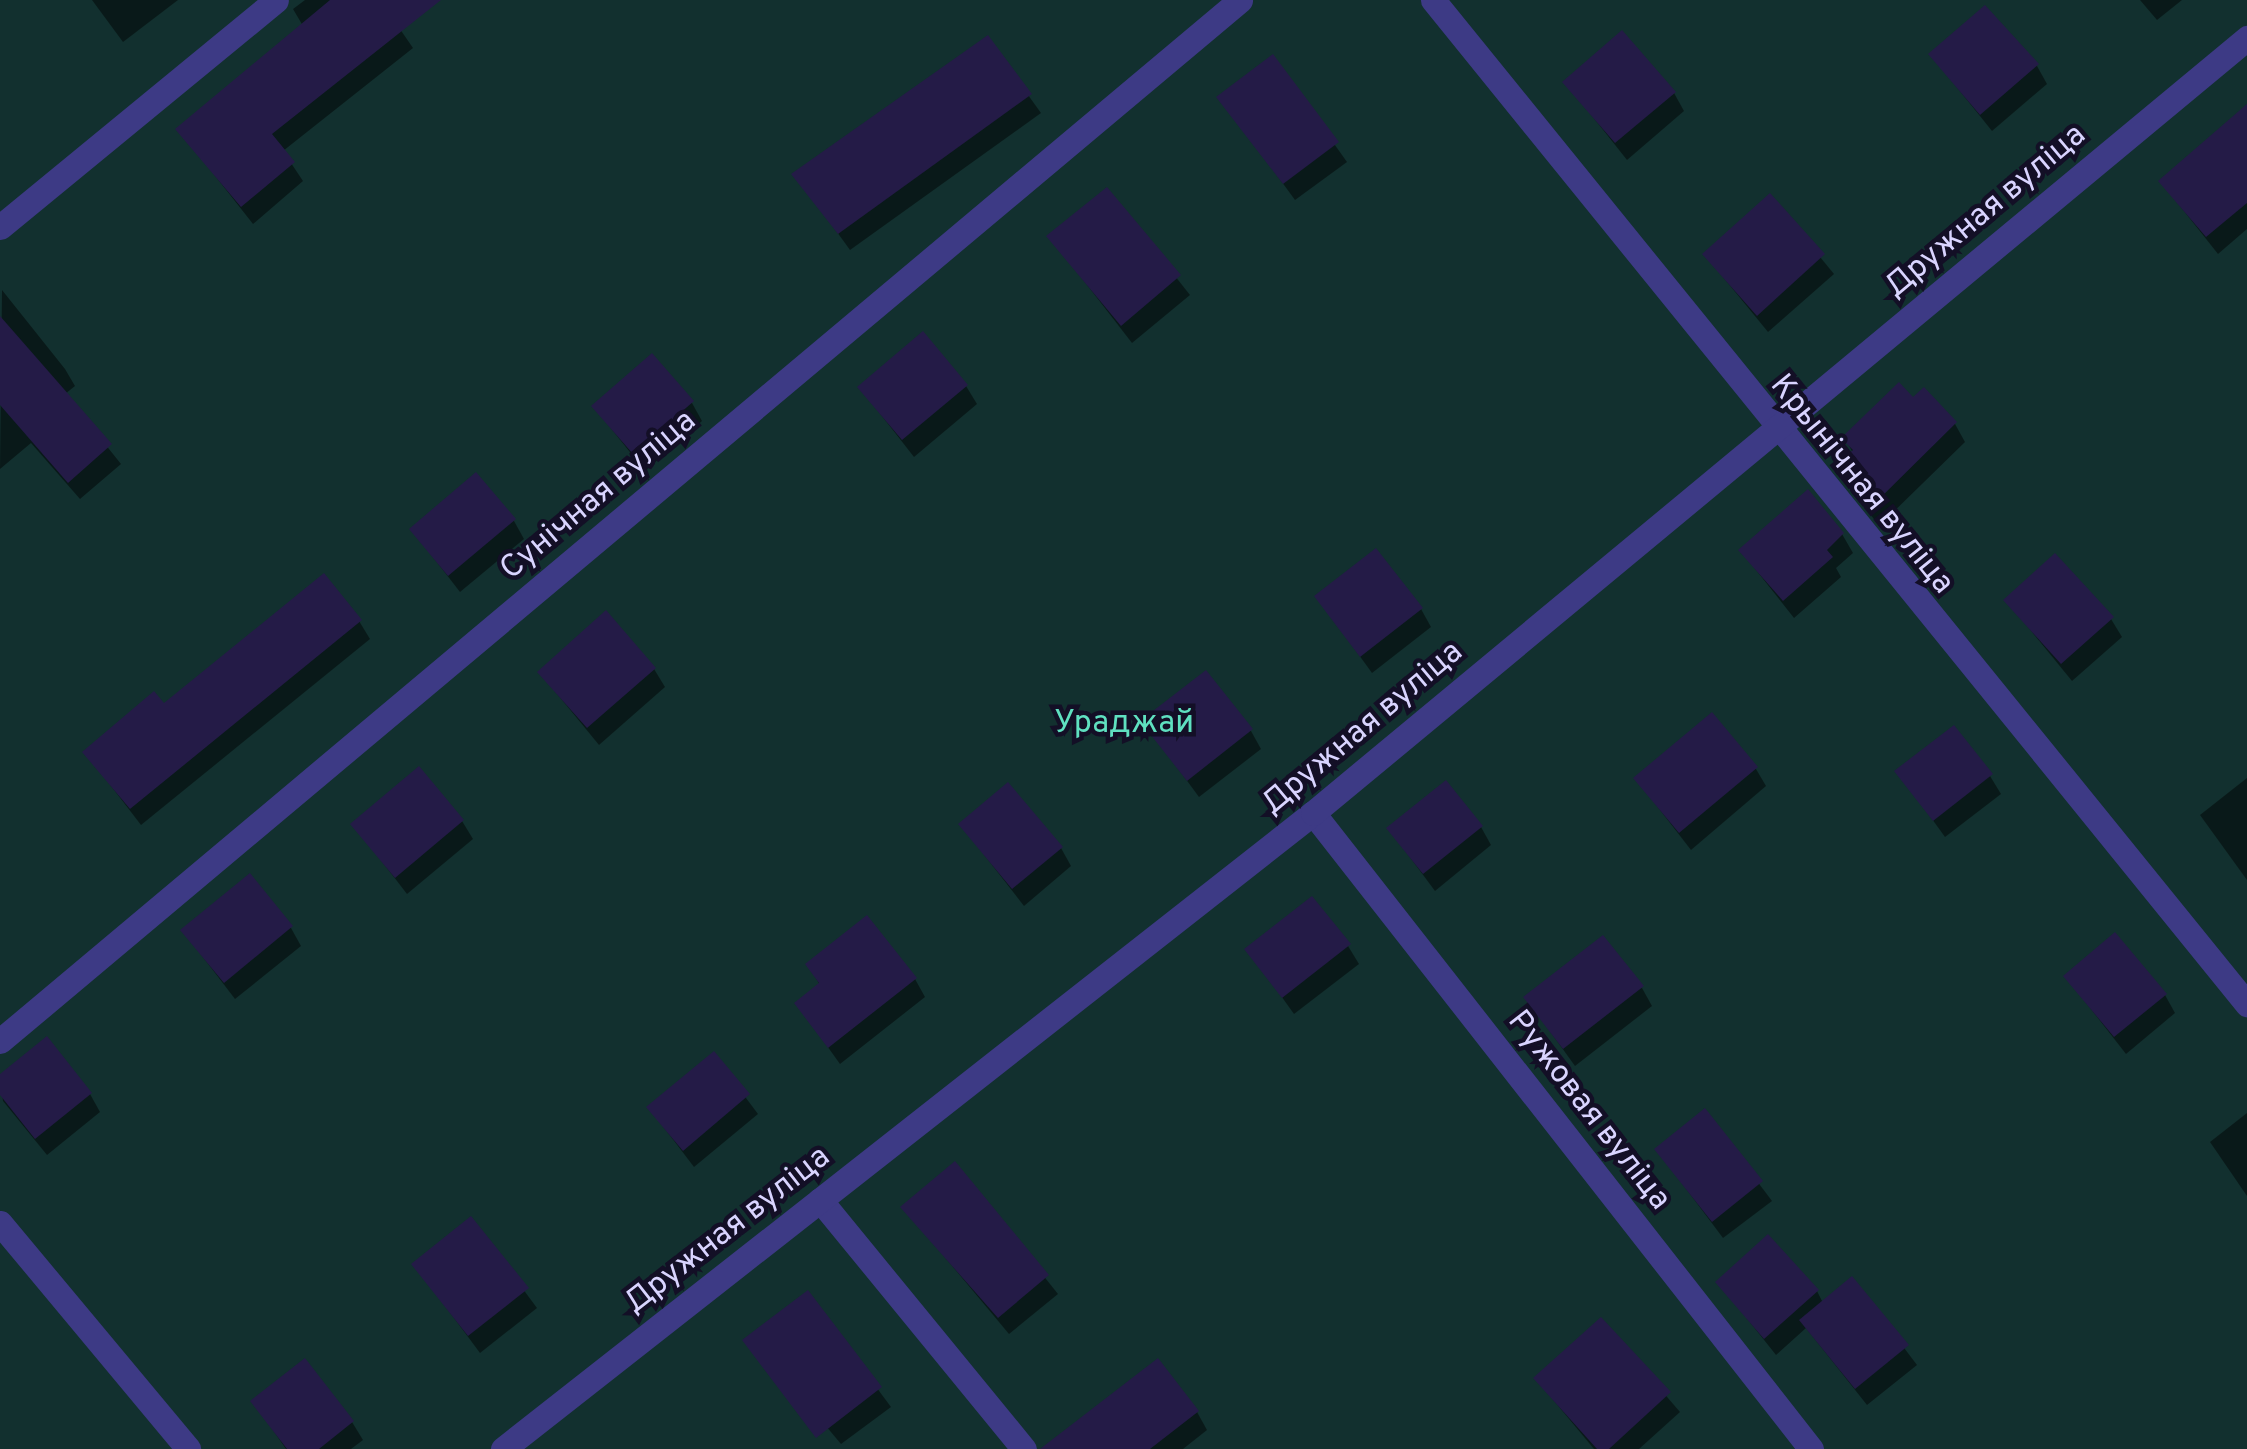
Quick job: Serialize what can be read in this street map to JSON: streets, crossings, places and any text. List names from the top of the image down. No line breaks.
{"streets":{"street":["Дружная вуліца","Крынічная вуліца","Сунічная вуліца","Ружовая вуліца"]},"crossings":[["Дружная вуліца","Крынічная вуліца"],["Дружная вуліца","Ружовая вуліца"]],"parks":["Ураджай"]}
